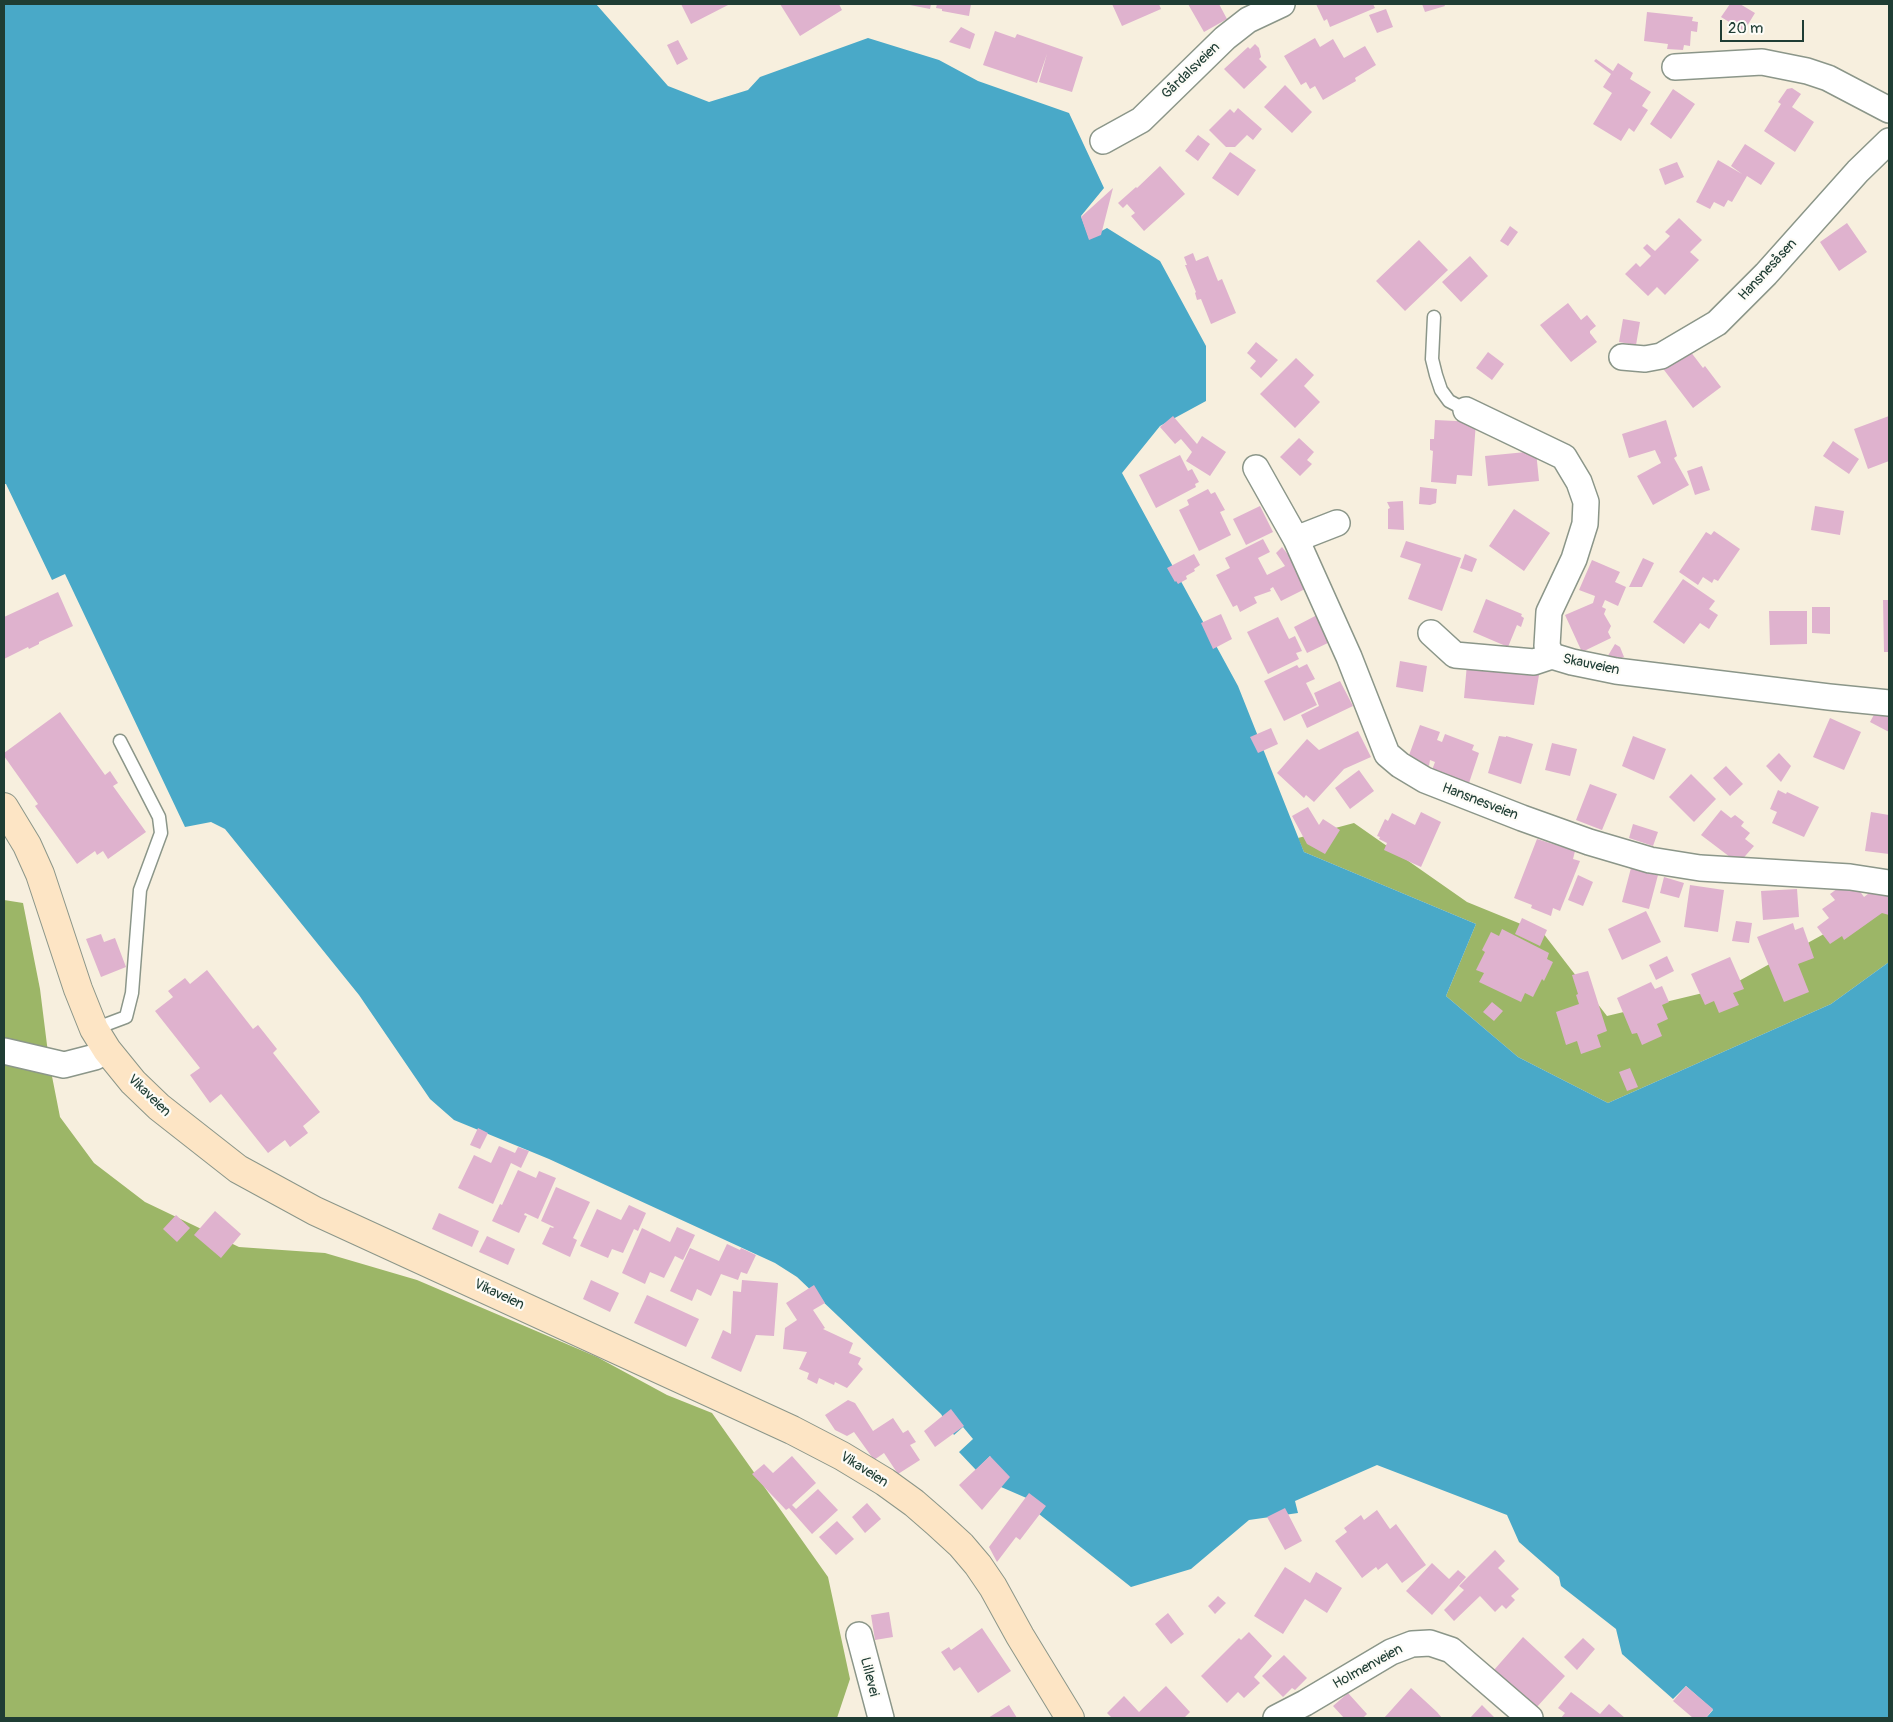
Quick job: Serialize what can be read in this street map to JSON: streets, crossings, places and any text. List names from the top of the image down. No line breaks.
{"streets":{"main road":["Vikaveien"],"street":["Gårdalsveien","Hansnesåsen","Skauveien","Hansnesveien","Holmenveien","Lillevei"]},"scale_bar":"20 m"}
